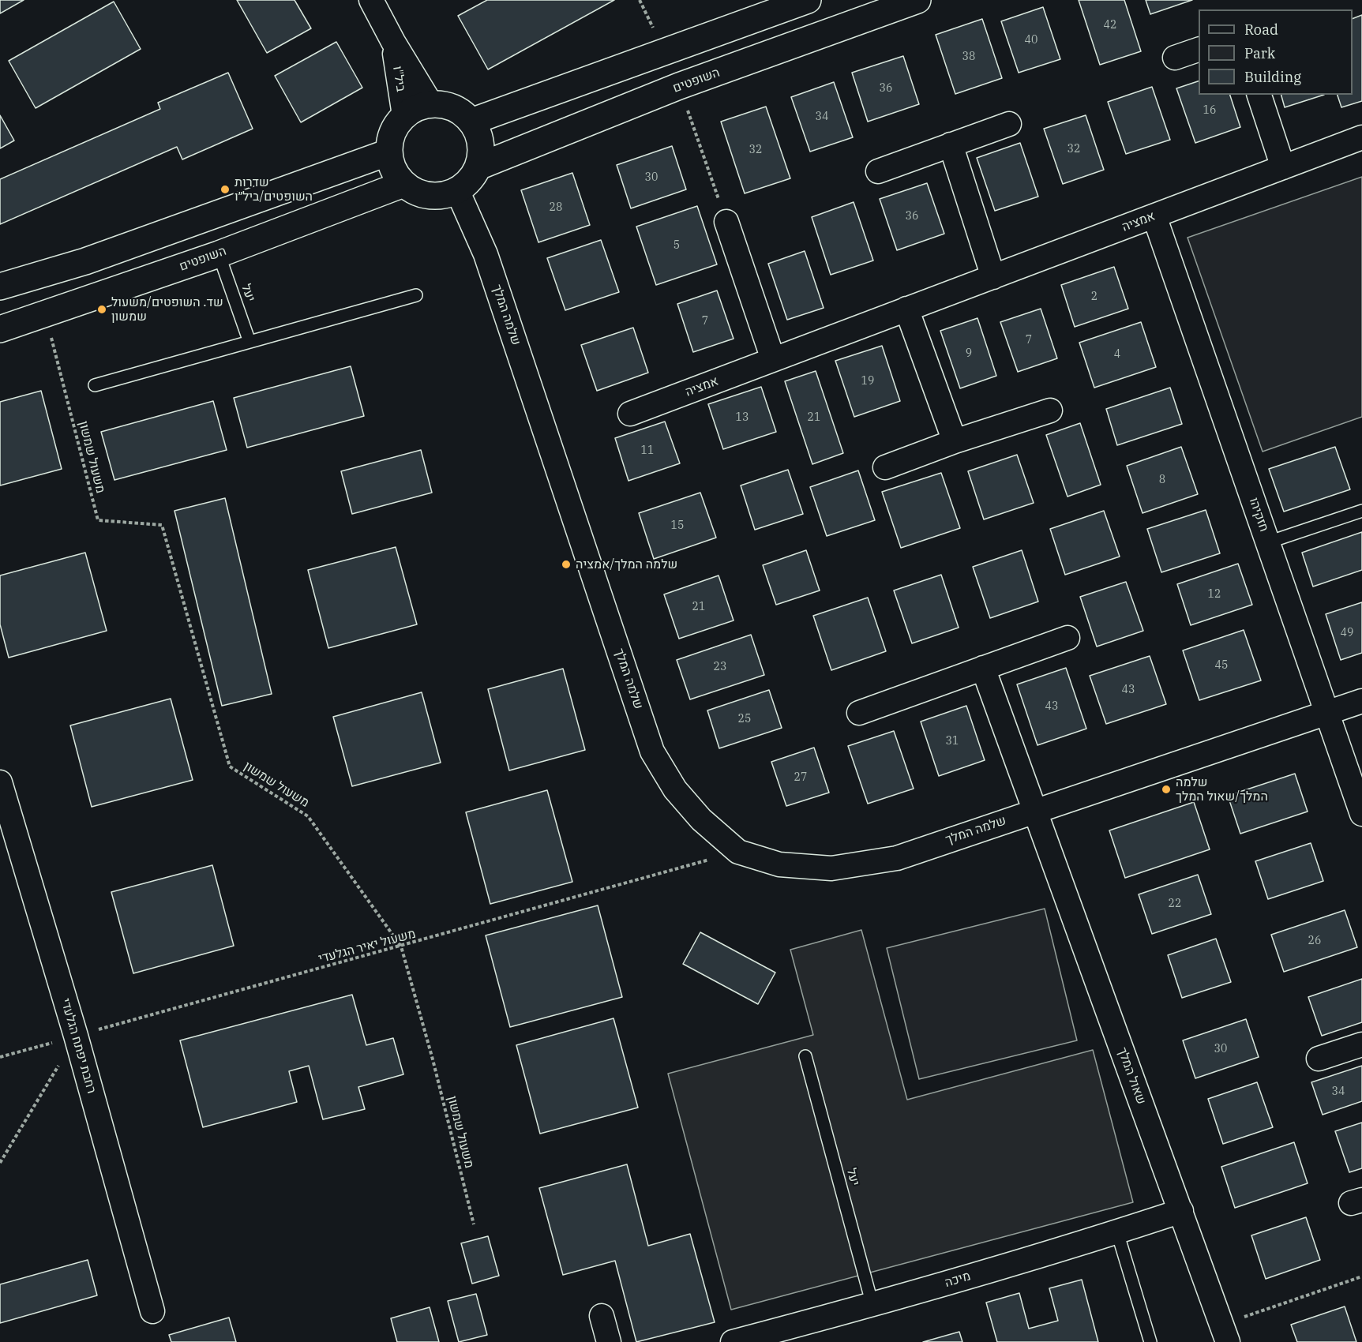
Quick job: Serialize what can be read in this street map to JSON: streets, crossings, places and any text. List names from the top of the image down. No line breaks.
{"streets":{"street":["ביל\"ו","השופטים","אמציה","שלמה המלך","חזקיהו","רחבת יפתח הגלעדי","שאול המלך","מיכה"],"lane":["יעל"],"path":["משעול שמשון","משעול יאיר הגלעדי"]},"crossings":[["ביל\"ו","השופטים"],["ביל\"ו","שלמה המלך"],["השופטים","יעל"],["השופטים","שלמה המלך"],["השופטים","משעול שמשון"],["אמציה","חזקיהו"],["יעל","מיכה"],["שלמה המלך","חזקיהו"],["שלמה המלך","משעול יאיר הגלעדי"],["שלמה המלך","שאול המלך"],["משעול שמשון","משעול יאיר הגלעדי"],["משעול יאיר הגלעדי","רחבת יפתח הגלעדי"],["שאול המלך","מיכה"]],"places":["שדרות השופטים/ביל״ו","שד. השופטים/משעול שמשון","שלמה המלך/אמציה","שלמה המלך/שאול המלך"],"house_numbers":["42","40","38","36","16","34","32","32","30","28","36","5","2","7","7","9","4","19","13","21","11","8","15","12","21","49","45","23","43","43","25","31","27","22","26","30","34"],"legend":["Road","Park","Building"]}
